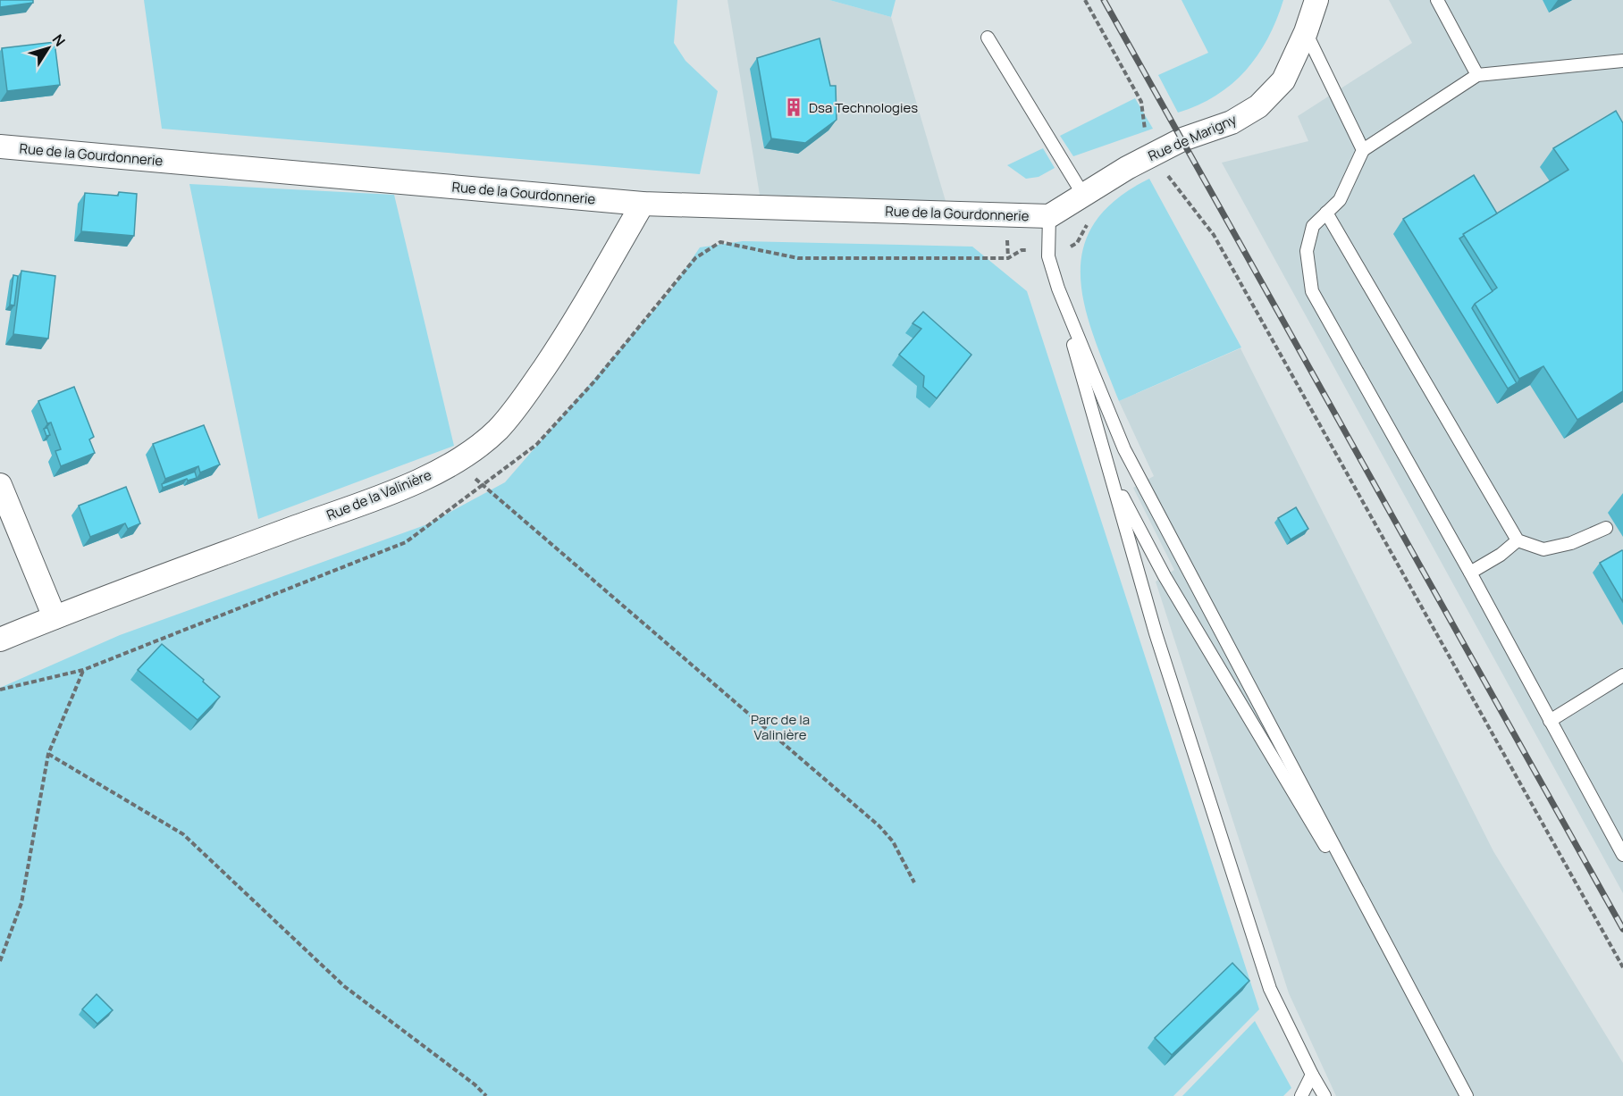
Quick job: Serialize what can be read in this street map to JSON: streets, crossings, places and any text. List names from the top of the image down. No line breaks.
{"streets":{"street":["Rue de Marigny","Rue de la Gourdonnerie","Rue de la Valinière"]},"crossings":[["Rue de Marigny","Rue de la Gourdonnerie"],["Rue de la Gourdonnerie","Rue de la Valinière"]],"parks":["Parc de la Valinière"],"places":{"building":["Dsa Technologies"]},"north":"top right"}
